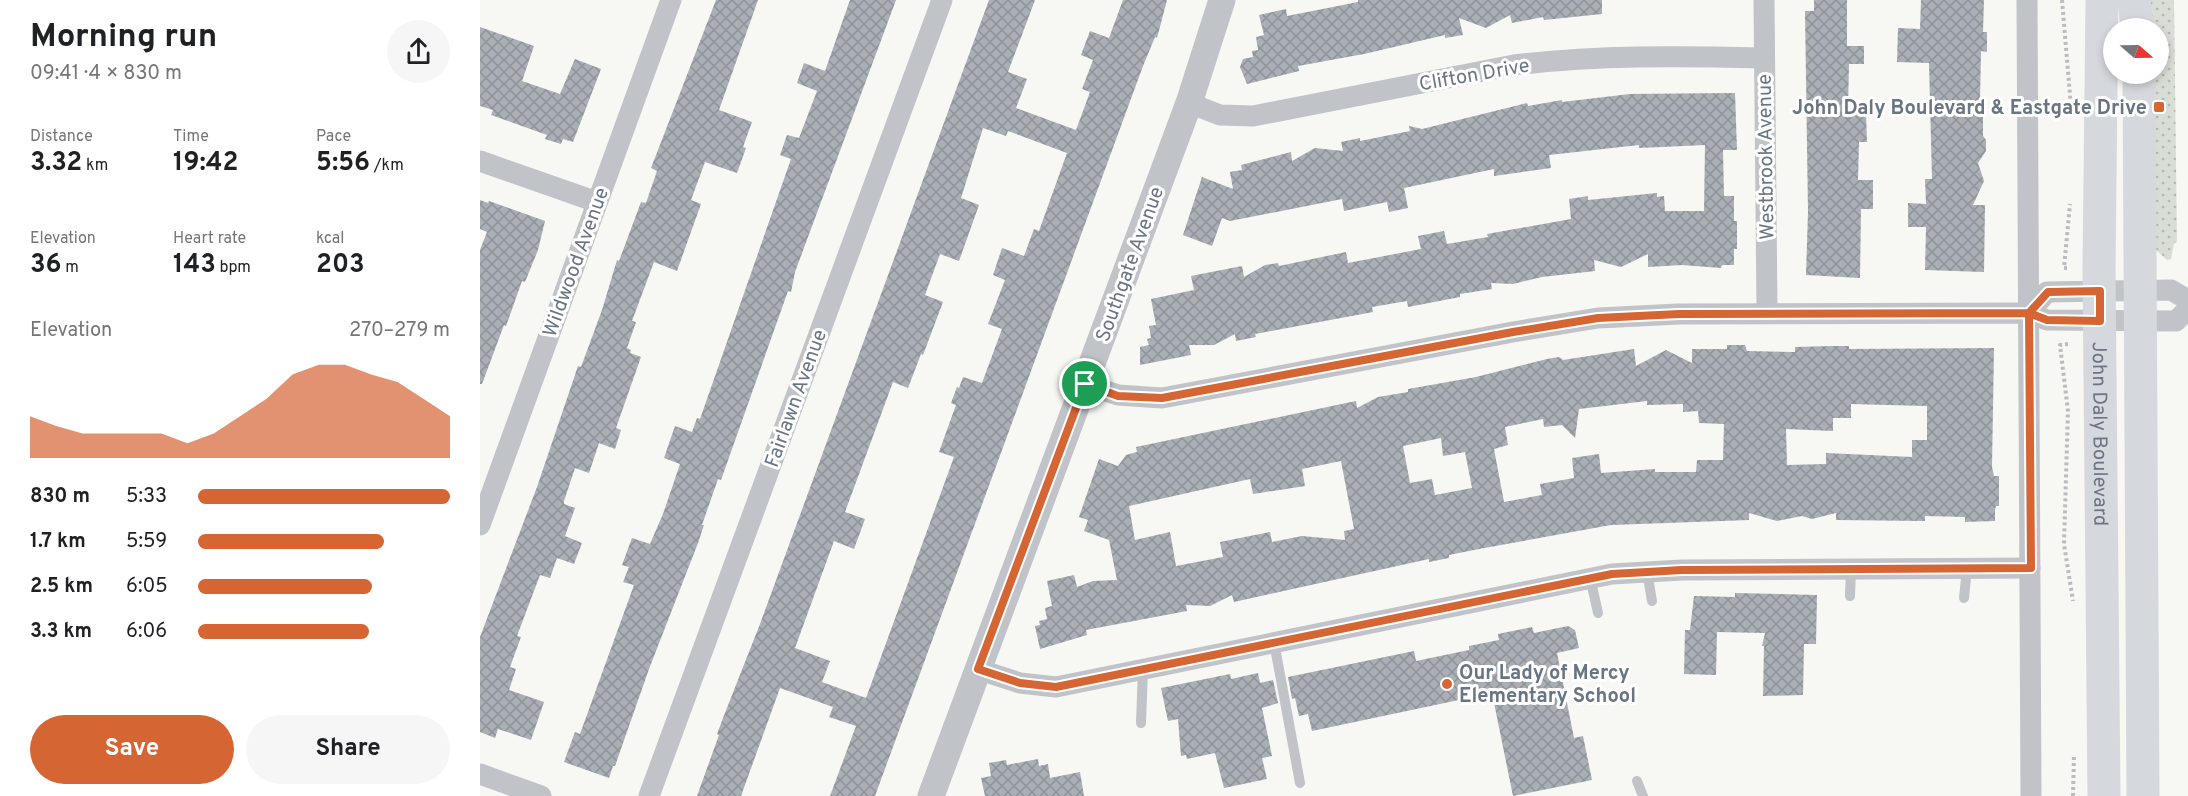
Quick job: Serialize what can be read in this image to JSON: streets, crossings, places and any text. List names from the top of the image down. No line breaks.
{"streets":{"main road":["John Daly Boulevard"],"street":["Clifton Drive","Westbrook Avenue","Wildwood Avenue","Southgate Avenue","Fairlawn Avenue"]},"crossings":[["Clifton Drive","Westbrook Avenue"],["Clifton Drive","Southgate Avenue"]],"places":{"transit":["John Daly Boulevard & Eastgate Drive"],"other":["Our Lady of Mercy Elementary School"]},"north":"right","page":{"heading":["Morning run","09:41 · 4 × 830 m"],"stats":[["Distance","3.32 km"],["Time","19:42"],["Pace","5:56 /km"],["Elevation","36 m"],["Heart rate","143 bpm"],["kcal","203"]],"chart":["Elevation","270–279 m"],"list":[{"name":"830 m","note":"5:33"},{"name":"1.7 km","note":"5:59"},{"name":"2.5 km","note":"6:05"},{"name":"3.3 km","note":"6:06"}],"buttons":["Save","Share"]}}
